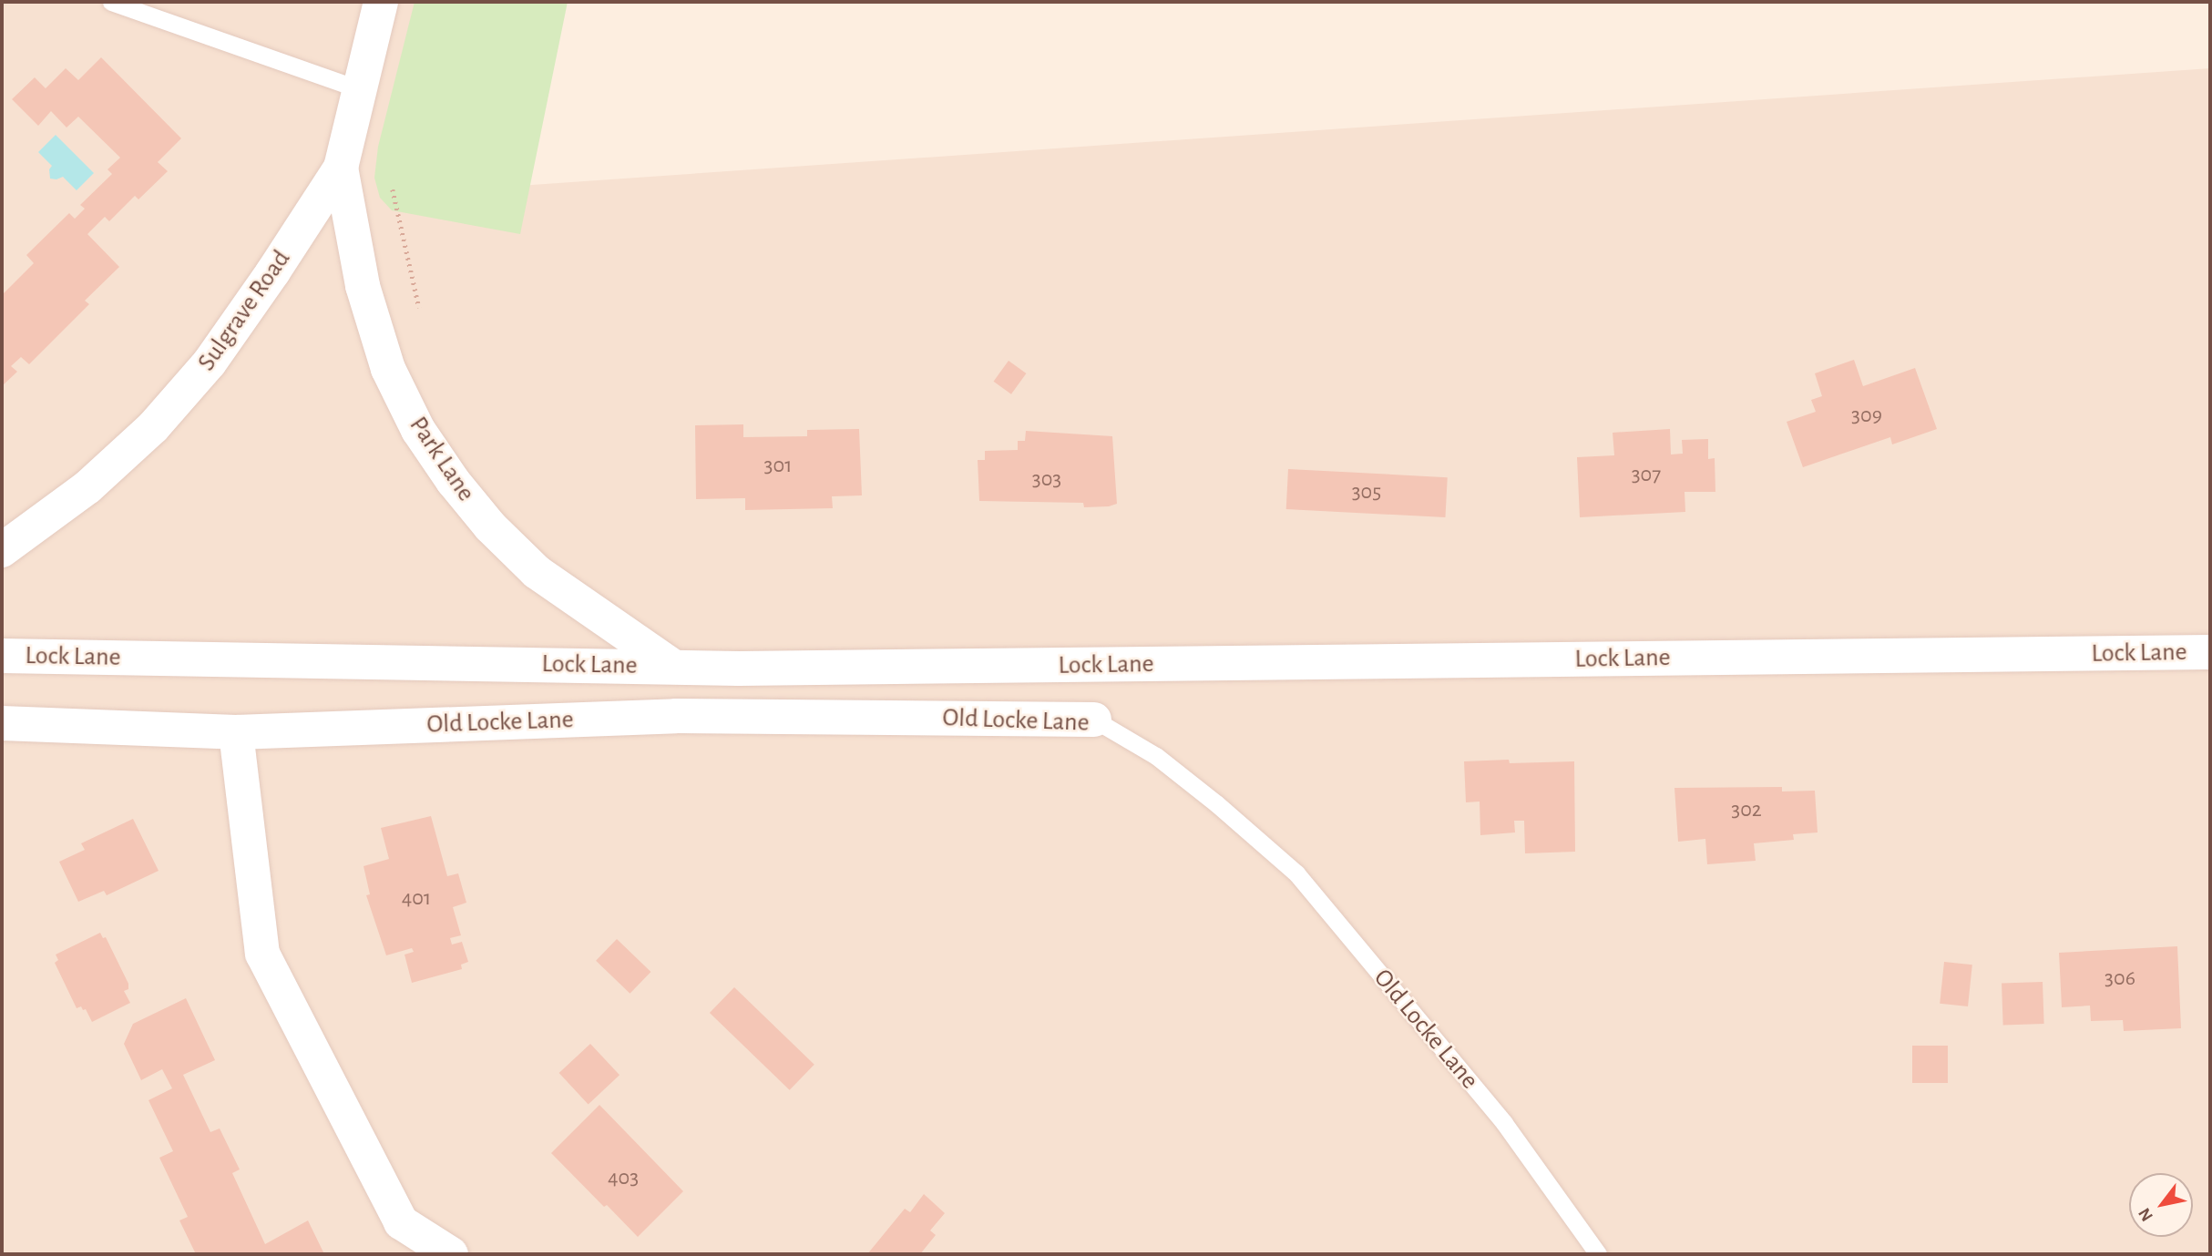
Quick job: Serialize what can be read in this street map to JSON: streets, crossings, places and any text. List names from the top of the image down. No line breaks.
{"streets":{"street":["Sulgrave Road","Park Lane","Lock Lane","Old Locke Lane"]},"crossings":[["Sulgrave Road","Park Lane"],["Park Lane","Lock Lane"]],"house_numbers":["309","301","307","303","305","302","401","306","403"],"north":"bottom left"}
